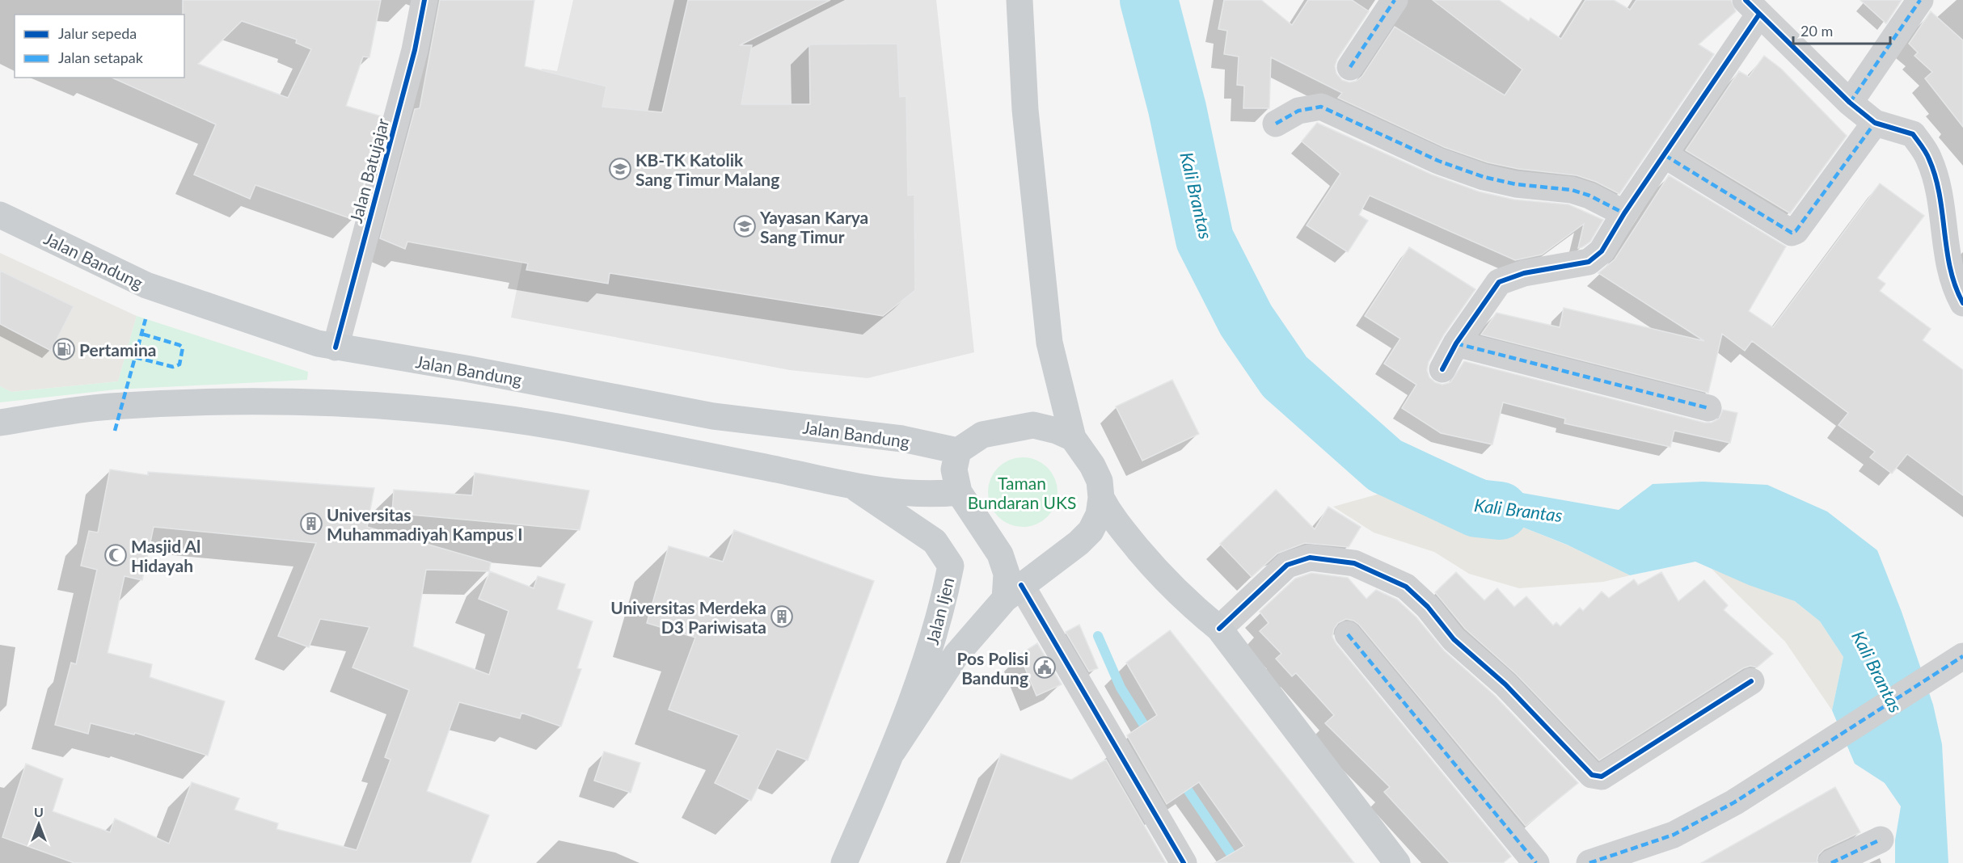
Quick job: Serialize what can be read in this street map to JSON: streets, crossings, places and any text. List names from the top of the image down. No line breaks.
{"streets":{"main road":["Jalan Bandung","Jalan Ijen"],"street":["Jalan Batujajar"]},"crossings":[["Jalan Batujajar","Jalan Bandung"],["Jalan Bandung","Jalan Ijen"]],"water":["Kali Brantas"],"parks":["Taman Bundaran UKS"],"places":{"school or university":["KB-TK Katolik Sang Timur Malang","Yayasan Karya Sang Timur"],"fuel station":["Pertamina"],"building":["Universitas Muhammadiyah Kampus I","Universitas Merdeka D3 Pariwisata"],"mosque":["Masjid Al Hidayah"],"public building":["Pos Polisi Bandung"]},"legend":["Jalur sepeda","Jalan setapak"],"scale_bar":"20 m","north":"top"}
